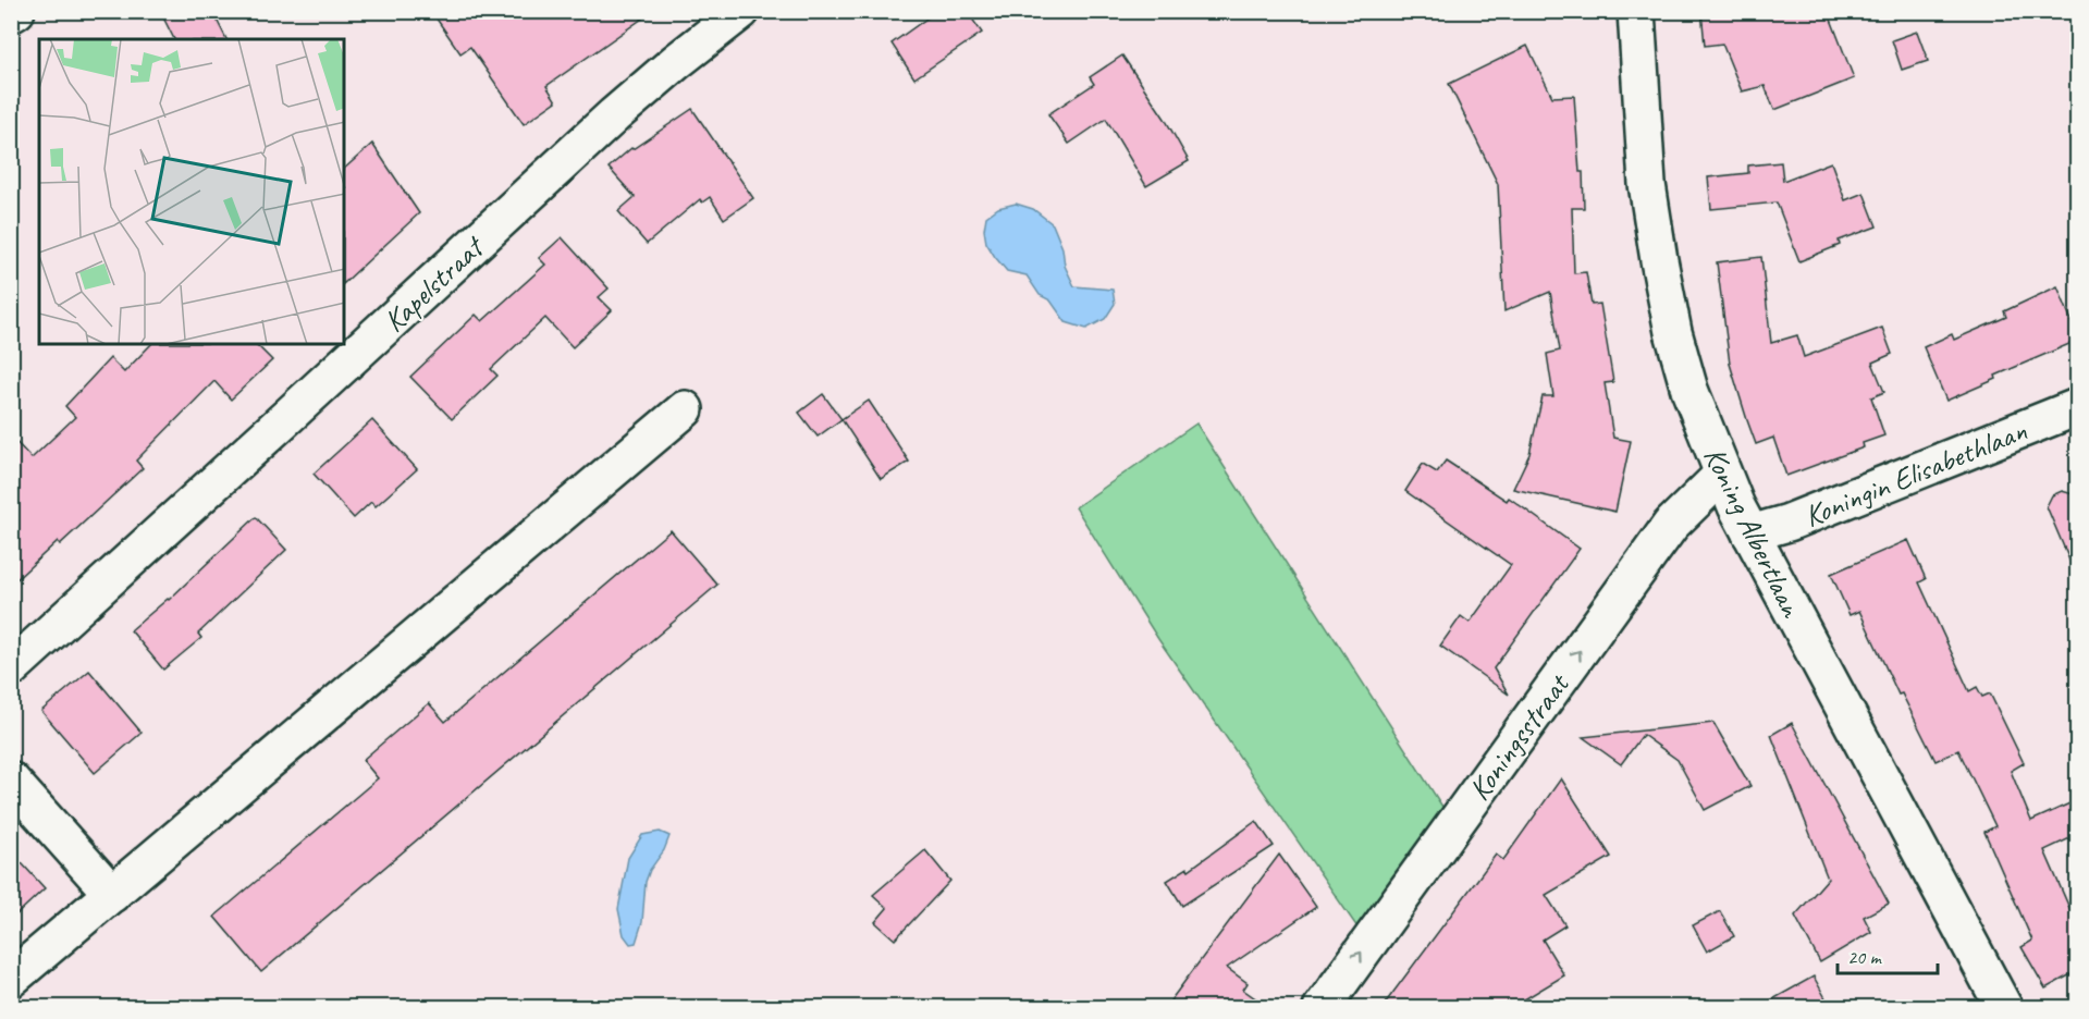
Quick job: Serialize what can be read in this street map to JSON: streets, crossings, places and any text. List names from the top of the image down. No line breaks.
{"streets":{"street":["Kapelstraat","Koningin Elisabethlaan","Koning Albertlaan","Koningsstraat"]},"crossings":[["Koningin Elisabethlaan","Koning Albertlaan"],["Koning Albertlaan","Koningsstraat"]],"one_way":["Koningsstraat"],"scale_bar":"20 m"}
